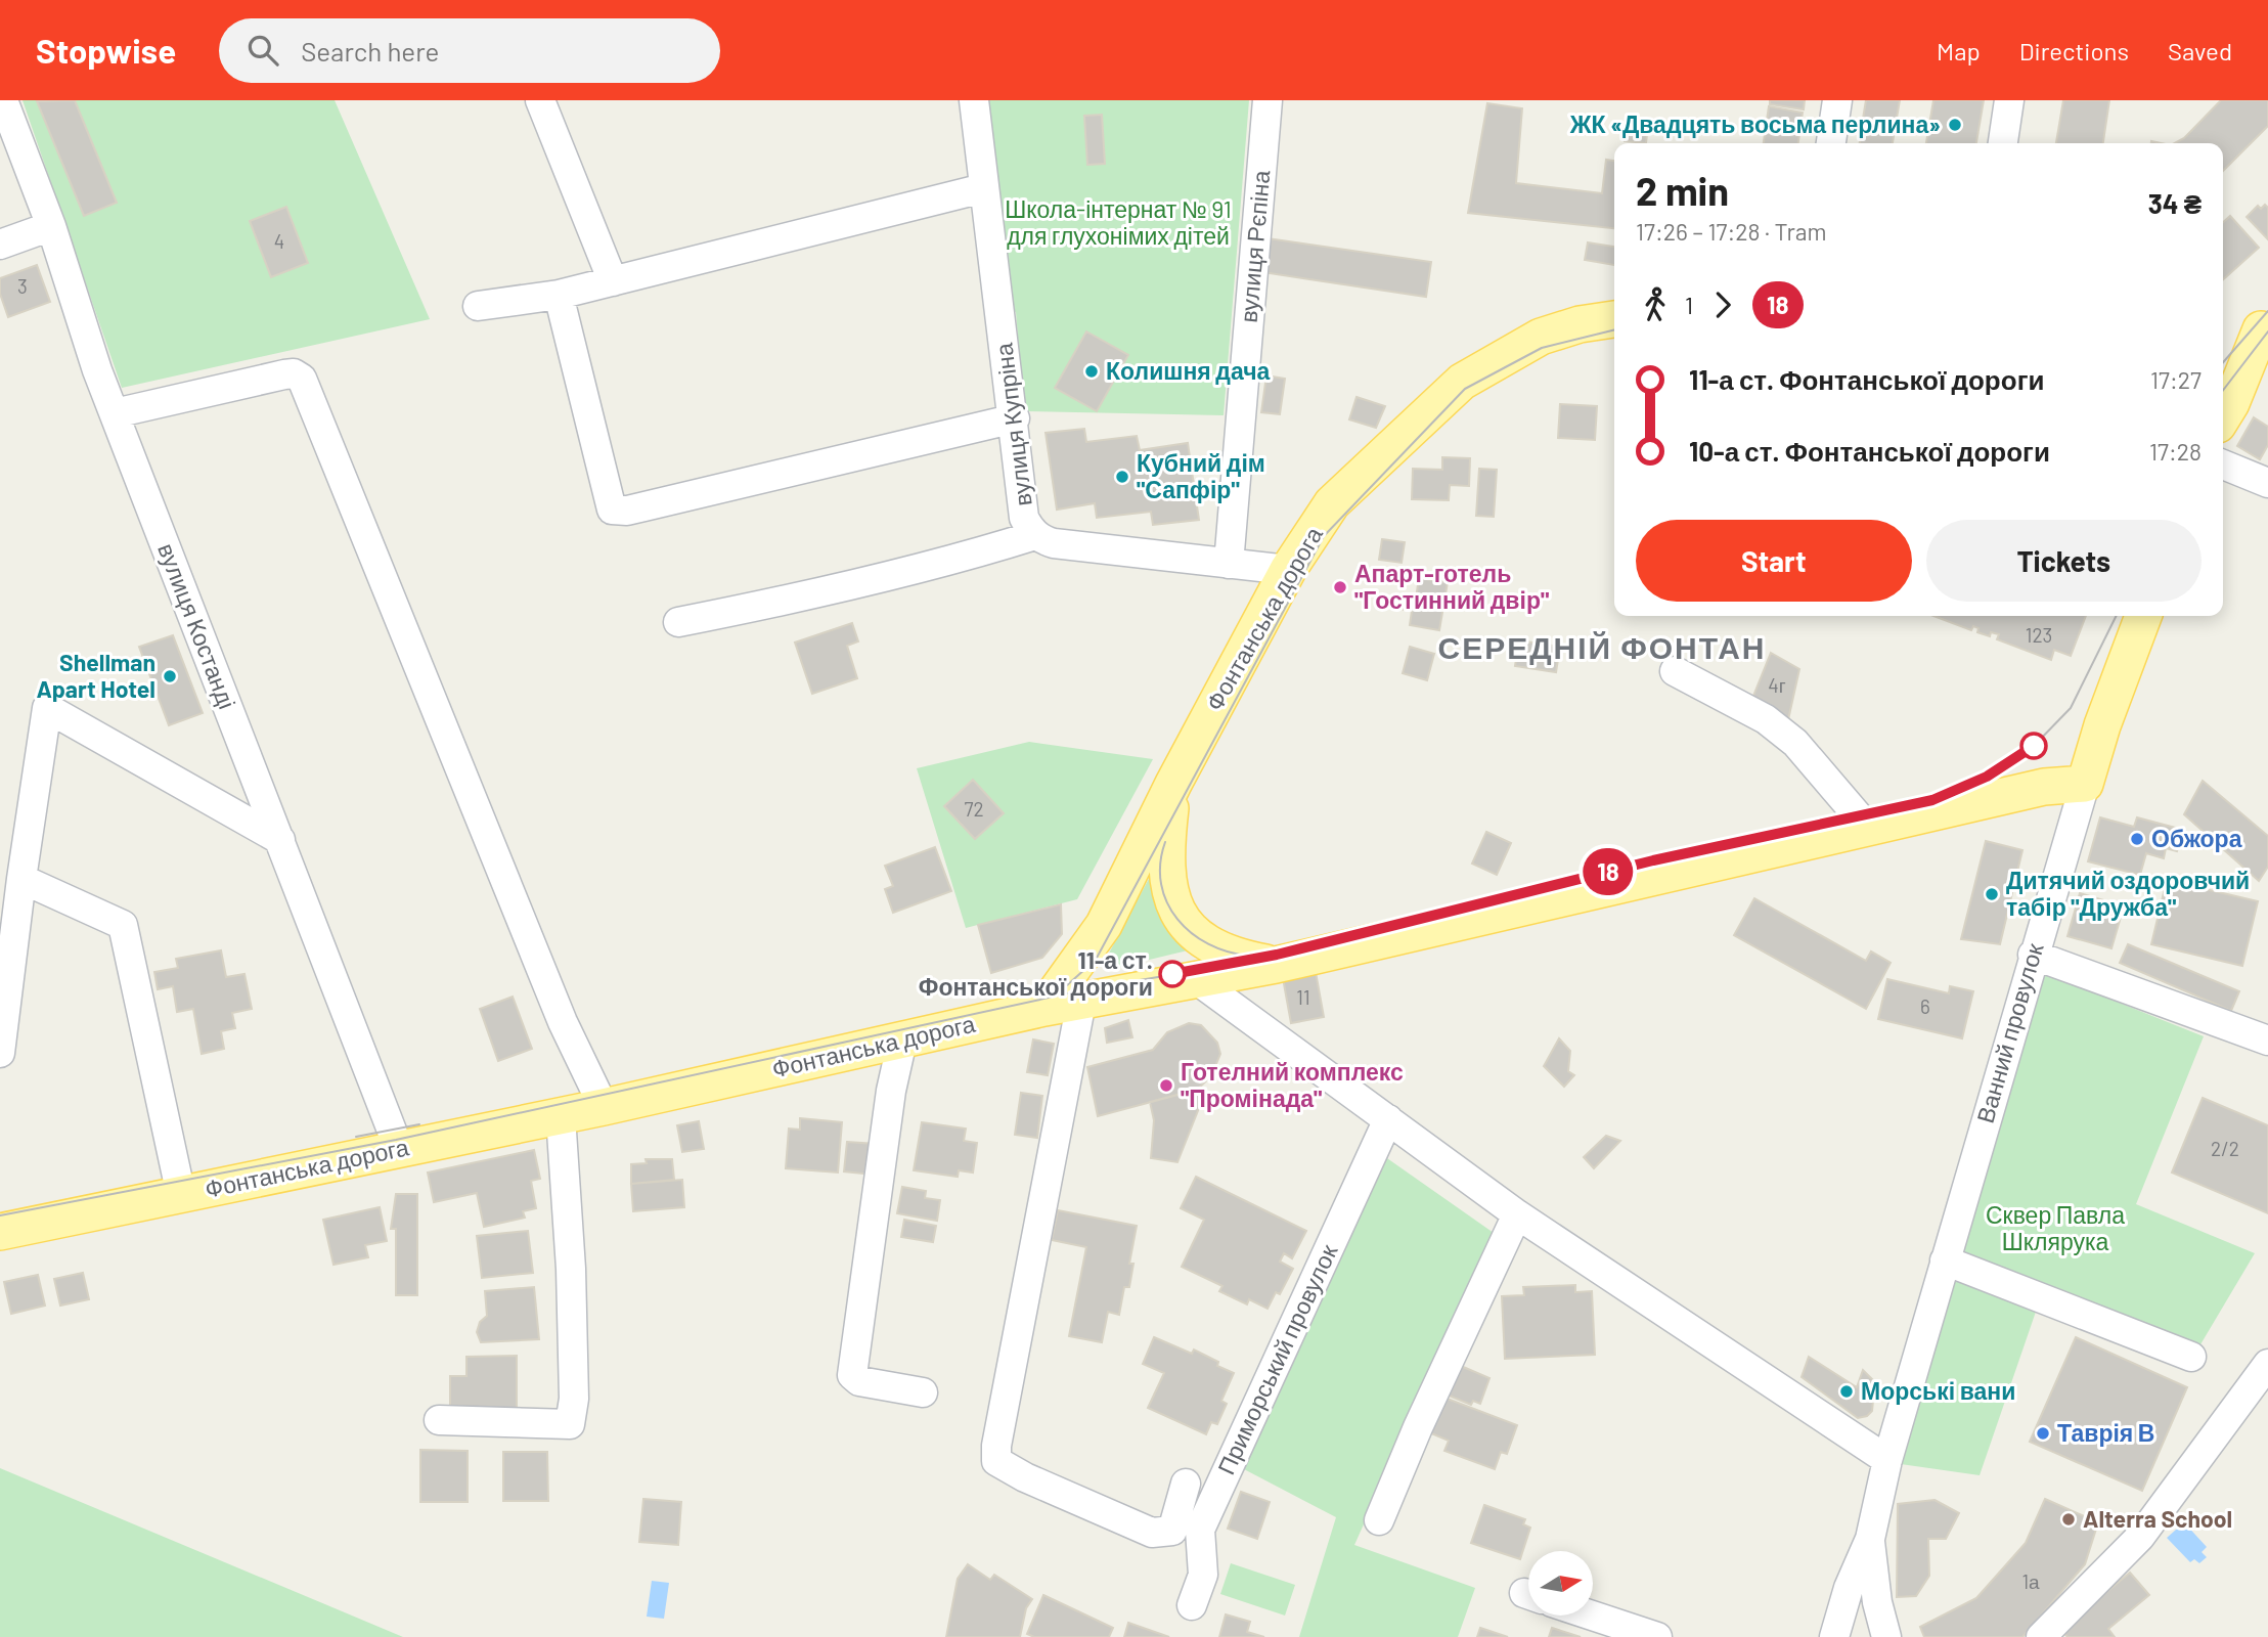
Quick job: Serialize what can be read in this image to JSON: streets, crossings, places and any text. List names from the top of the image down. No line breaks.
{"streets":{"main road":["Фонтанська дорога","Ванний провулок"],"street":["вулиця Рєпіна","вулиця Купріна","вулиця Костанді","Приморський провулок"]},"crossings":[["вулиця Рєпіна","вулиця Купріна"],["вулиця Купріна","Фонтанська дорога"],["Фонтанська дорога","вулиця Костанді"]],"districts":["СЕРЕДНІЙ ФОНТАН"],"parks":["Школа-інтернат № 91 для глухонімих дітей","Сквер Павла Шклярука"],"places":["ЖК «Двадцять восьма перлина»","Колишня дача","Кубний дім \"Сапфір\"","Апарт-готель \"Гостинний двір\"","Shellman Apart Hotel","Обжора","Дитячий оздоровчий табір \"Дружба\"","11-а ст. Фонтанської дороги","Готелний комплекс \"Промінада\"","Морські вани","Таврія В","Alterra School"],"lines":["tram line 18"],"house_numbers":["4","3","123","4г","72","11","6","2/2","1а"],"north":"right","page":{"header":"Stopwise","search":"Search here","nav":["Map","Directions","Saved"],"on_map":"18","heading":["2 min","17:26 – 17:28 · Tram","34 ₴"],"legs":["1","18"],"list":[{"name":"11-а ст. Фонтанської дороги","value":"17:27"},{"name":"10-а ст. Фонтанської дороги","value":"17:28"}],"buttons":["Start","Tickets"]}}
